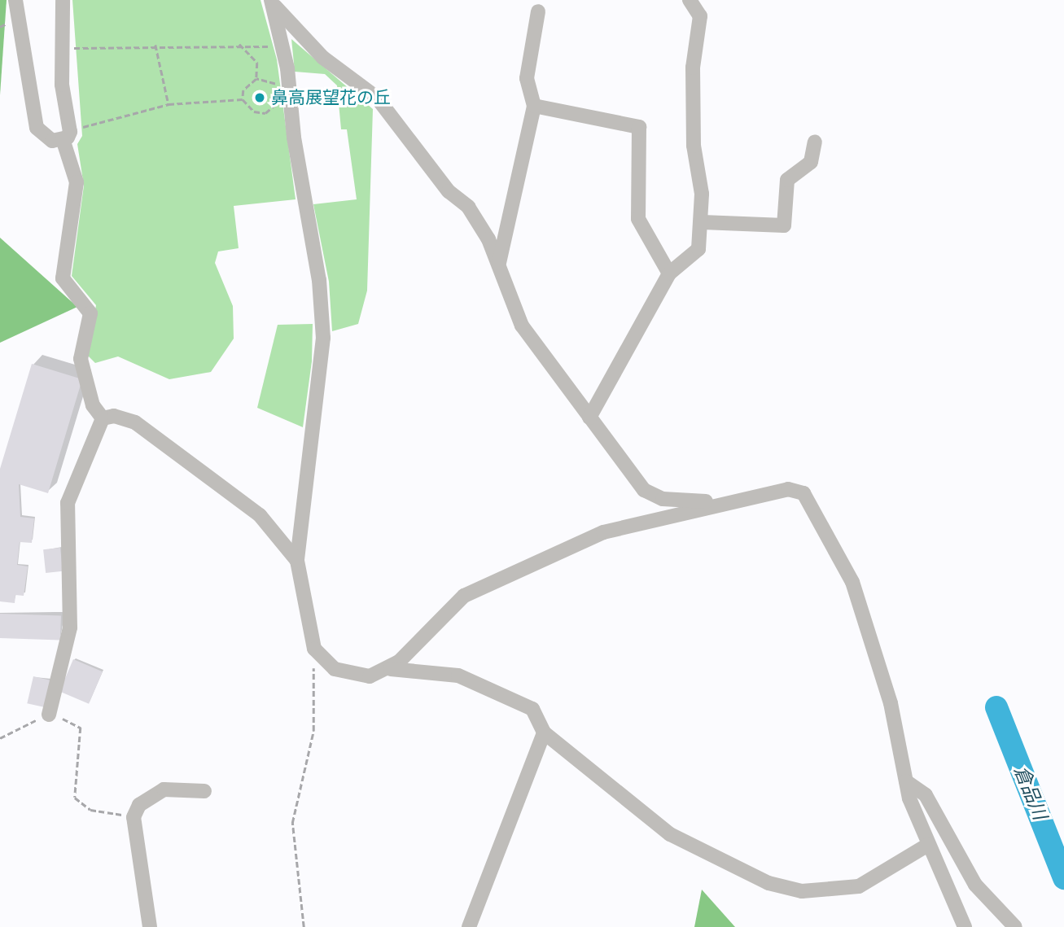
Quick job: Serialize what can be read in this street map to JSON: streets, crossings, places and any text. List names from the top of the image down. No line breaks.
{"water":["倉品川"],"places":["鼻高展望花の丘"]}
